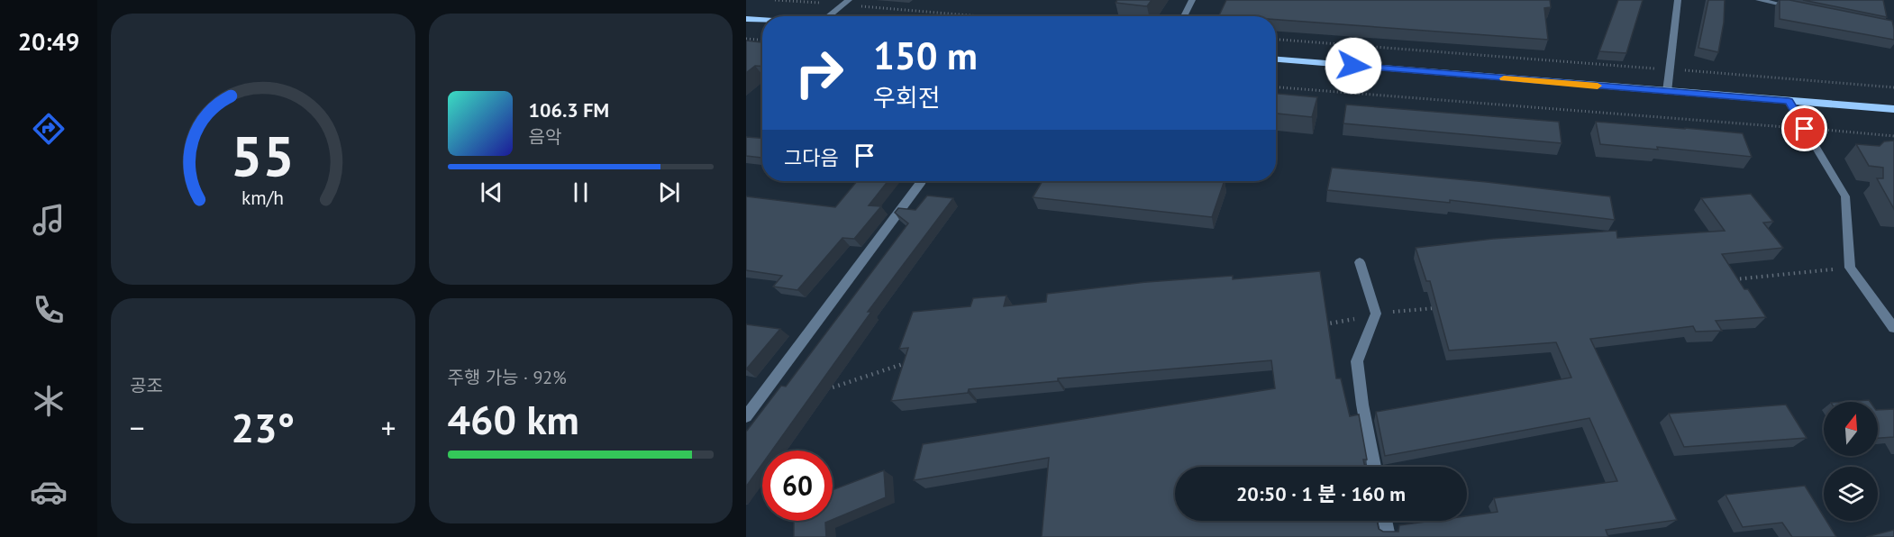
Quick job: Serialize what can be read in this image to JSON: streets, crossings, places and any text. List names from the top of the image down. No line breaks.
{"north":"top","page":{"tabs":"20:49","turn":["150 m","우회전"],"song":["106.3 FM","음악"],"then":"그다음","tile":["공조",["주행 가능 · 92%","460 km"]],"heat":["−","23°","+"],"limit":"60","trip":"20:50 · 1 분 · 160 m","gauge":["55","km/h"]}}
